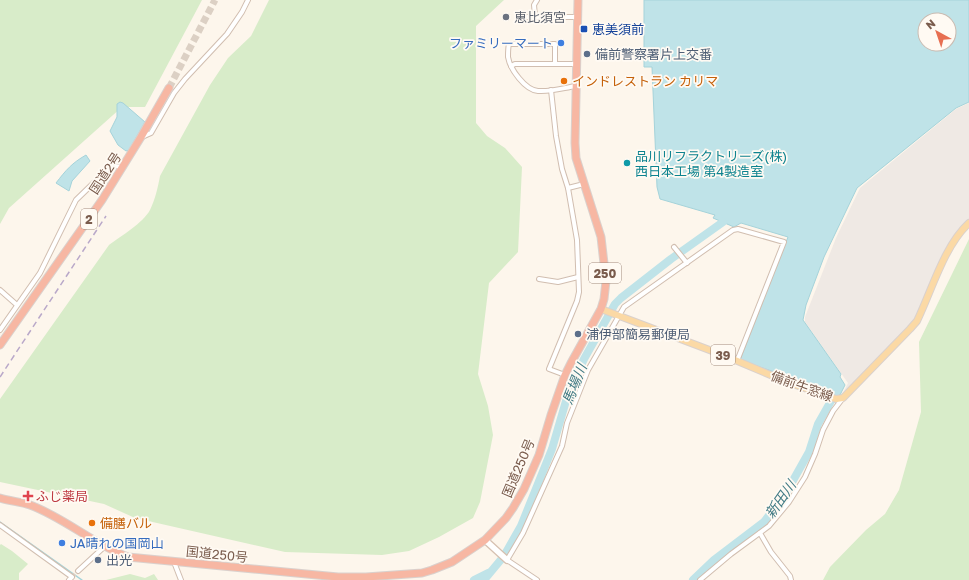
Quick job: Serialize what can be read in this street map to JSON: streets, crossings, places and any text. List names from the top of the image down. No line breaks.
{"streets":{"highway":["国道2号","2","250","国道250号"],"main road":["39","備前牛窓線"]},"crossings":[["備前牛窓線","国道250号"]],"water":["馬場川","新田川"],"places":{"other":["恵比須宮","ファミリーマート","備前警察署片上交番","インドレストラン カリマ","品川リフラクトリーズ(株) 西日本工場 第4製造室","浦伊部簡易郵便局","備膳バル","JA晴れの国岡山","出光"],"transit":["恵美須前"],"health":["ふじ薬局"]},"north":"top left"}
